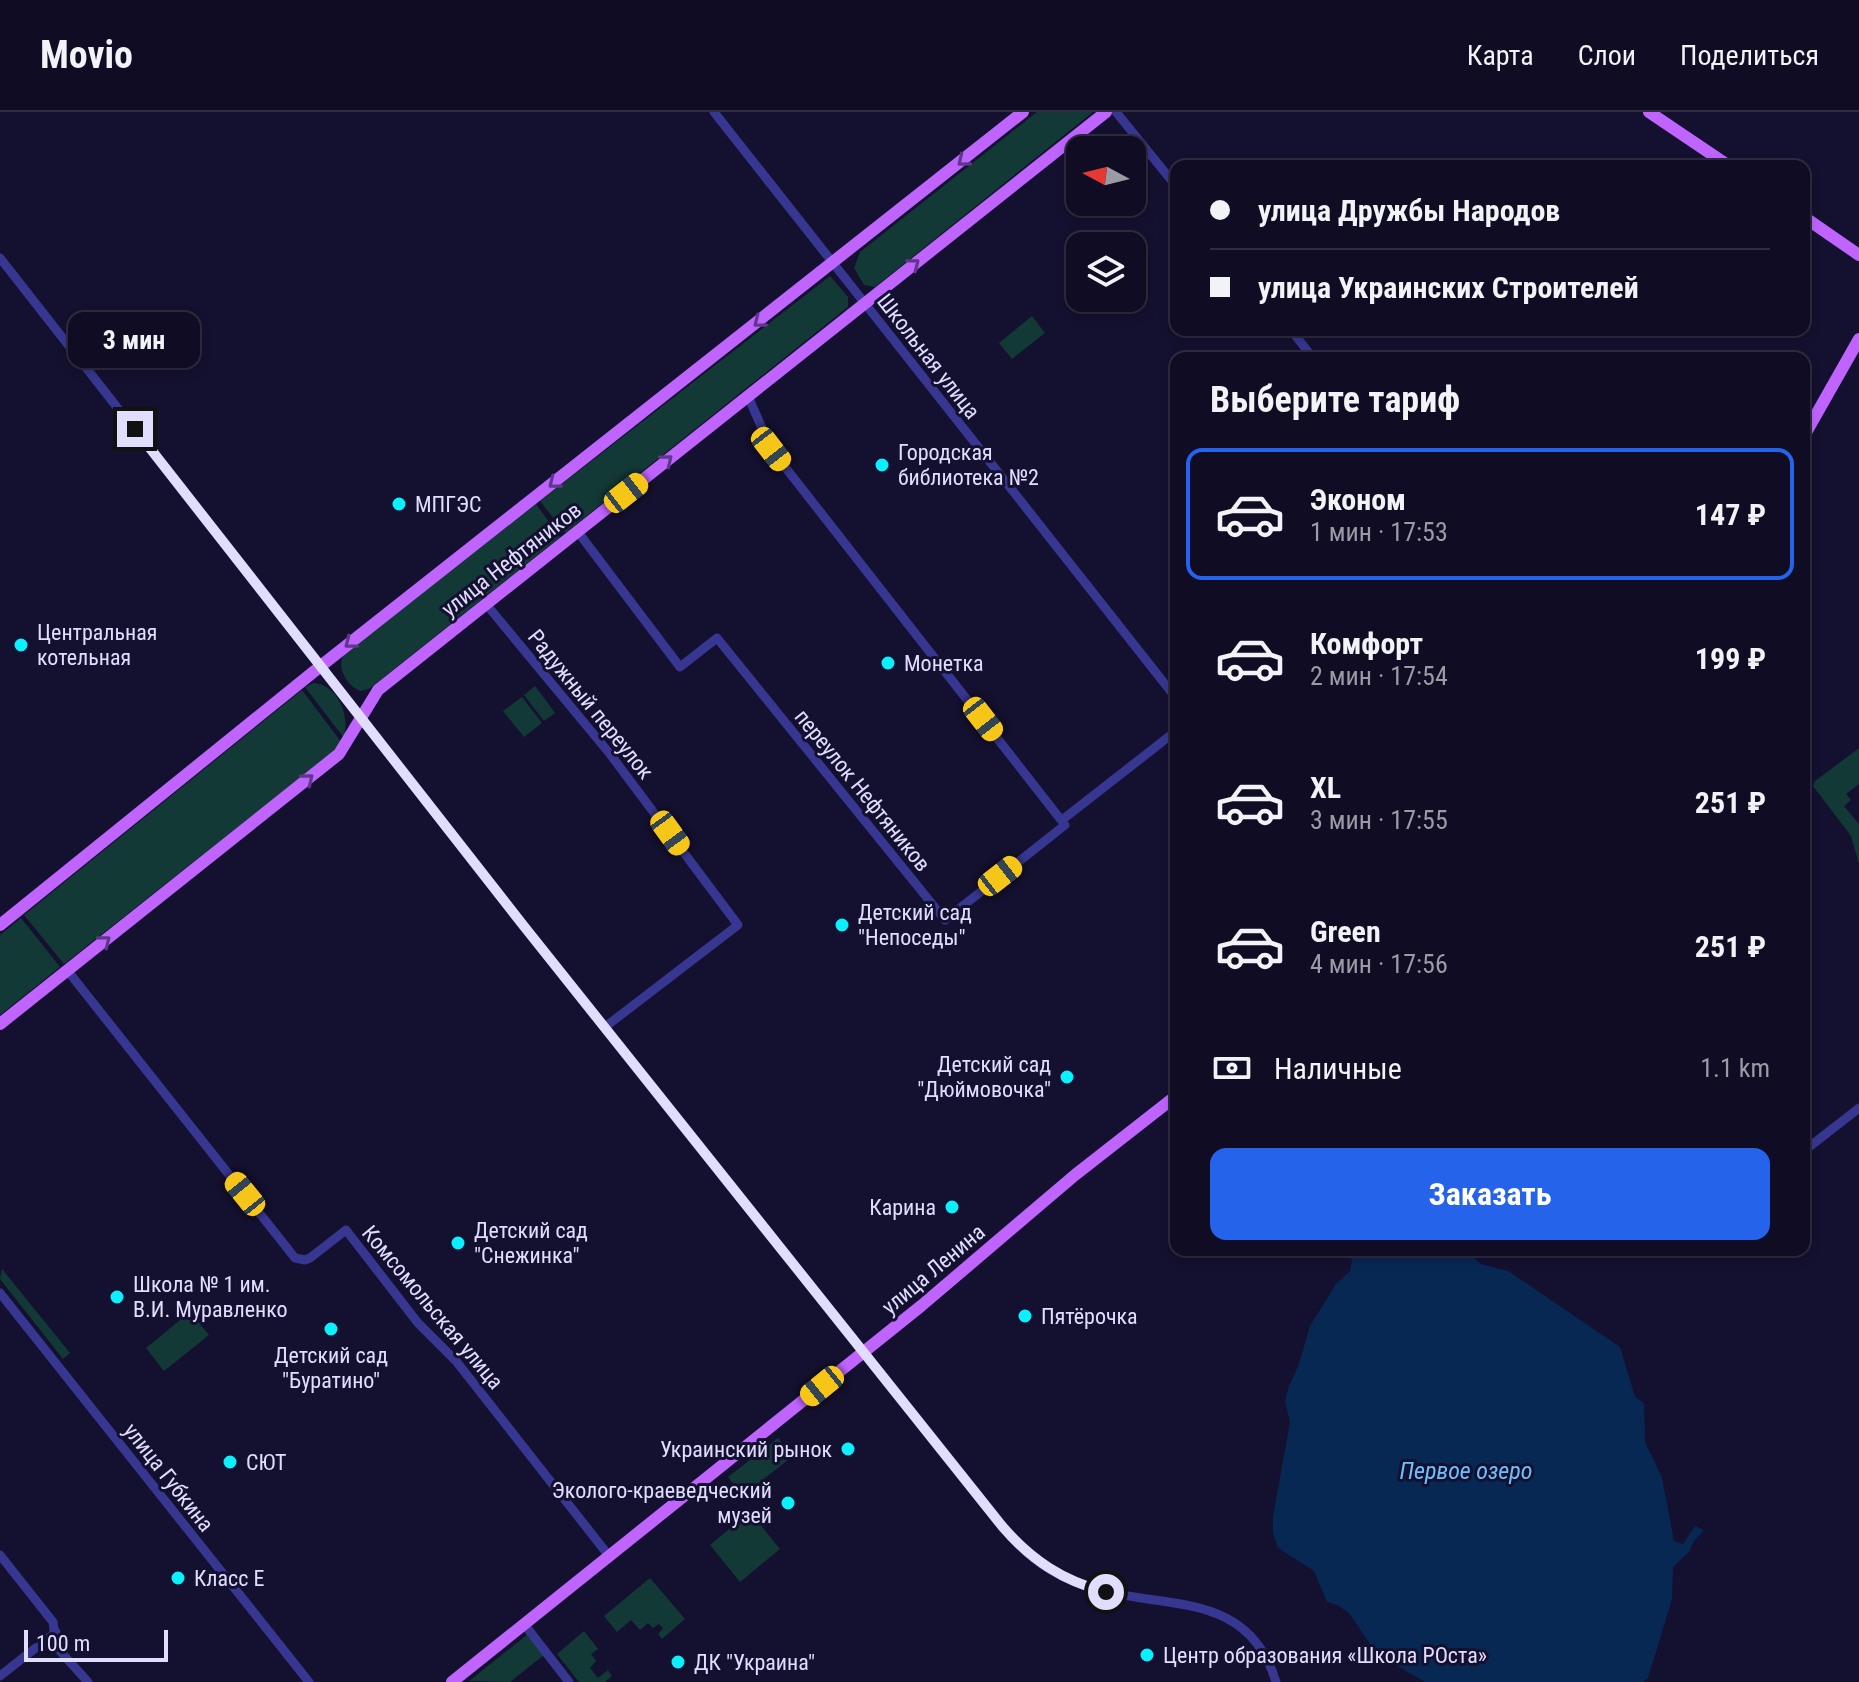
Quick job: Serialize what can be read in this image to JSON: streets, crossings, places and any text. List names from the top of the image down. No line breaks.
{"streets":{"main road":["улица Нефтяников","улица Ленина"],"street":["Школьная улица","Радужный переулок","переулок Нефтяников","Комсомольская улица","улица Губкина"]},"crossings":[["Школьная улица","улица Нефтяников"],["улица Нефтяников","Радужный переулок"],["улица Нефтяников","переулок Нефтяников"],["улица Нефтяников","Комсомольская улица"],["улица Ленина","Комсомольская улица"]],"water":["Первое озеро"],"places":["Городская библиотека №2","МПГЭС","Центральная котельная","Монетка","Детский сад \"Непоседы\"","Детский сад \"Дюймовочка\"","Карина","Детский сад \"Снежинка\"","Школа № 1 им. В.И. Муравленко","Пятёрочка","Детский сад \"Буратино\"","Украинский рынок","СЮТ","Эколого-краеведческий музей","Класс Е","Центр образования «Школа РОста»","ДК \"Украина\""],"scale_bar":"100 m","north":"left","page":{"header":"Movio","nav":["Карта","Слои","Поделиться"],"banner":["улица Дружбы Народов","улица Украинских Строителей"],"bubble":"3 мин","heading":"Выберите тариф","list":[{"name":"Эконом","note":"1 мин · 17:53","value":"147 ₽"},{"name":"Комфорт","note":"2 мин · 17:54","value":"199 ₽"},{"name":"XL","note":"3 мин · 17:55","value":"251 ₽"},{"name":"Green","note":"4 мин · 17:56","value":"251 ₽"}],"pay":["Наличные","1.1 km"],"buttons":"Заказать","scale":"100 m"}}
